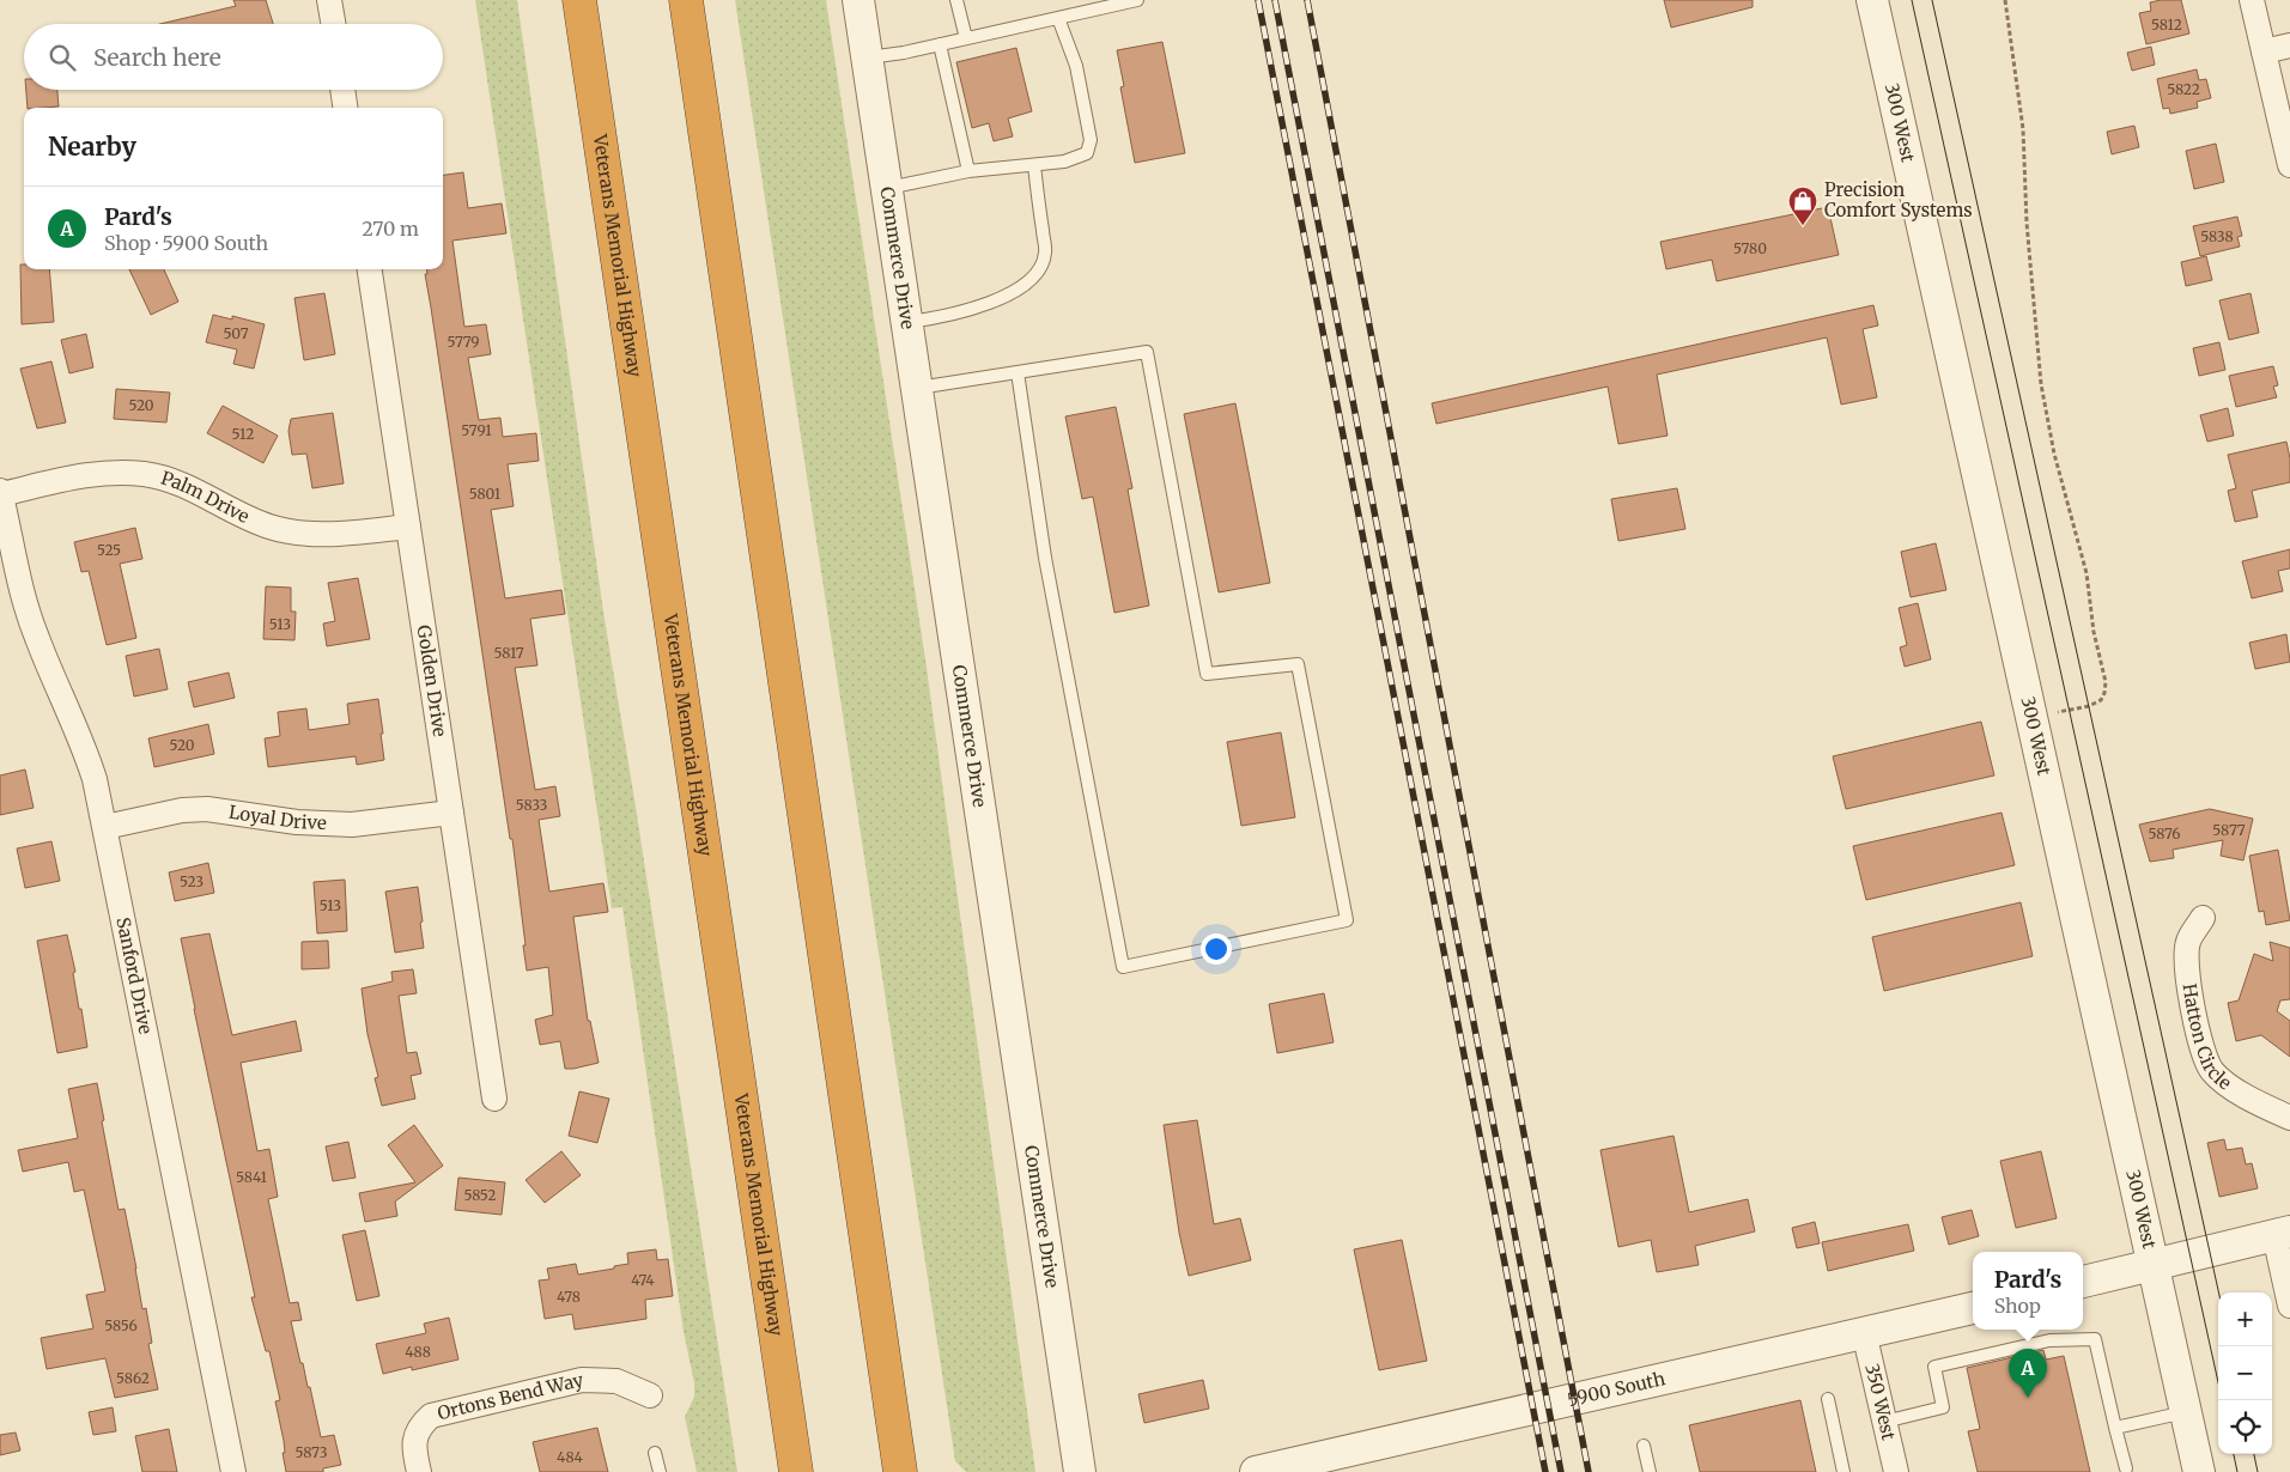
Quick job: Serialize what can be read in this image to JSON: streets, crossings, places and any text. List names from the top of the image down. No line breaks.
{"streets":{"highway":["Veterans Memorial Highway"],"street":["300 West","Commerce Drive","Palm Drive","Golden Drive","Loyal Drive","Sanford Drive","Hatton Circle","5900 South","Ortons Bend Way","350 West"]},"crossings":[["Palm Drive","Golden Drive"],["Palm Drive","Sanford Drive"],["Golden Drive","Loyal Drive"],["Loyal Drive","Sanford Drive"],["5900 South","350 West"]],"places":{"shop":["Precision Comfort Systems"]},"house_numbers":["5812","5822","5838","5780","507","5779","520","5791","512","5801","525","513","5817","520","5833","5877","5876","523","513","5841","5852","474","478","5856","488","5862","5873","484"],"page":{"search":"Search here","heading":"Nearby","list":[{"mark":"A","name":"Pard's","note":"Shop · 5900 South","value":"270 m"}],"popup":["Pard's","Shop"],"map_buttons":["+","−"],"pins":"A"}}
